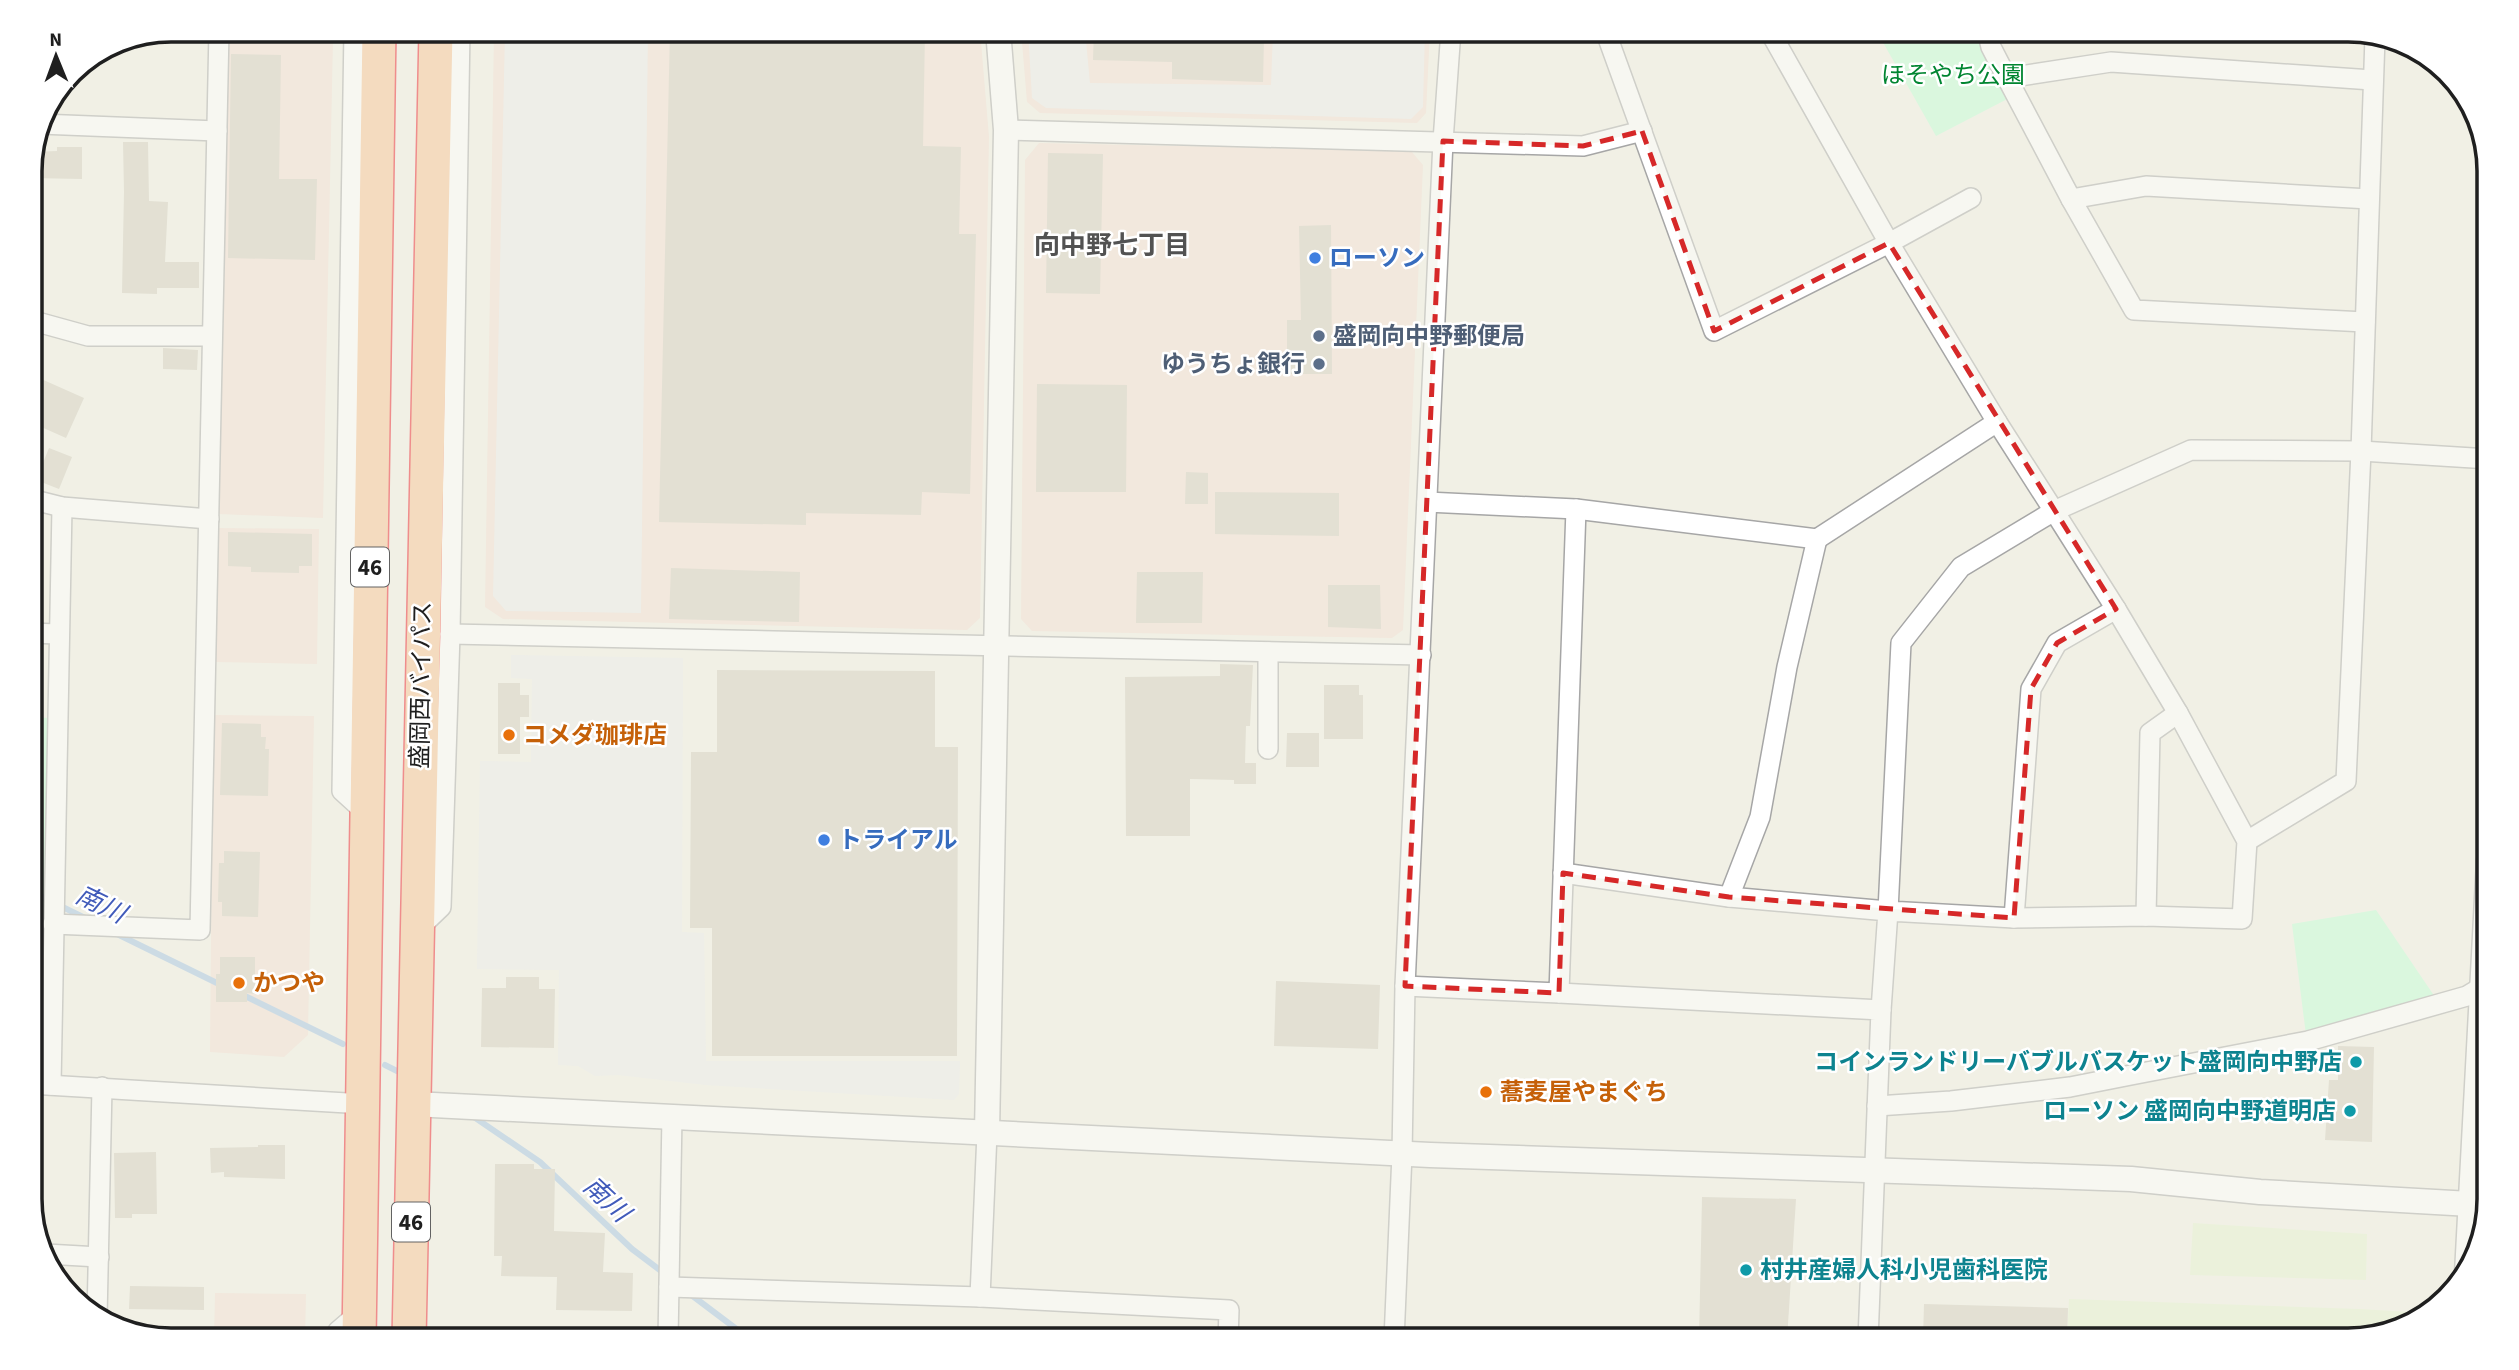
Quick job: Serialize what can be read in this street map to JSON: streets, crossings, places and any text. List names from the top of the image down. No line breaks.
{"streets":{"highway":["46","盛岡西バイパス"]},"districts":["向中野七丁目"],"water":["南川"],"parks":["ほそやち公園"],"places":["ローソン","盛岡向中野郵便局","ゆうちょ銀行","コメダ珈琲店","トライアル","かつや","コインランドリーバブルバスケット盛岡向中野店","蕎麦屋やまぐち","ローソン 盛岡向中野道明店","村井産婦人科小児歯科医院"],"north":"top"}
